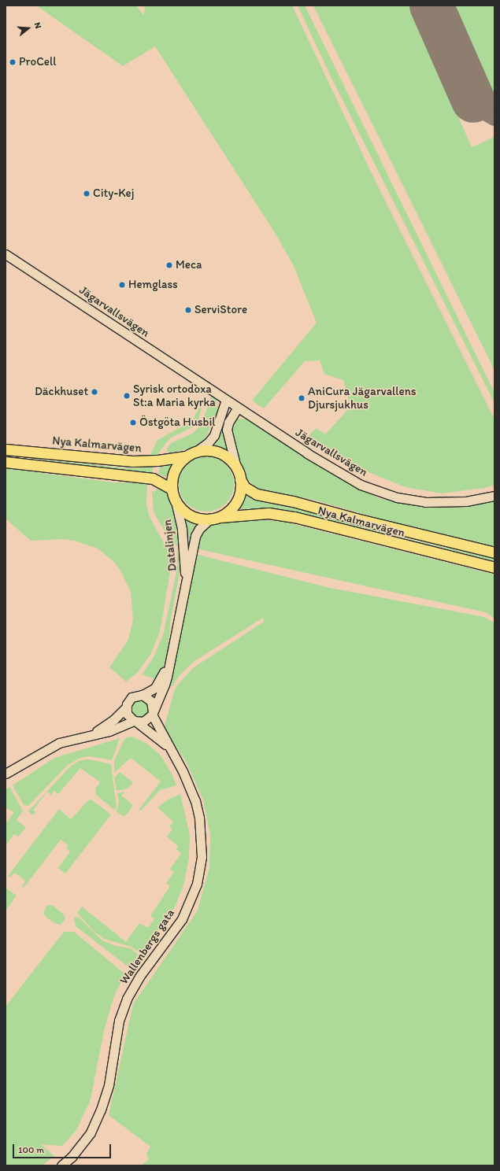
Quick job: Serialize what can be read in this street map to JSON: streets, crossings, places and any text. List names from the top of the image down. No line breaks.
{"streets":{"main road":["Nya Kalmarvägen"],"street":["Jägarvallsvägen","Datalinjen","Wallenbergs gata"]},"crossings":[["Nya Kalmarvägen","Datalinjen"],["Datalinjen","Wallenbergs gata"]],"places":["ProCell","City-Kej","Meca","Hemglass","ServiStore","Däckhuset","Syrisk ortodoxa St:a Maria kyrka","AniCura Jägarvallens Djursjukhus","Östgöta Husbil"],"scale_bar":"100 m","north":"right"}
